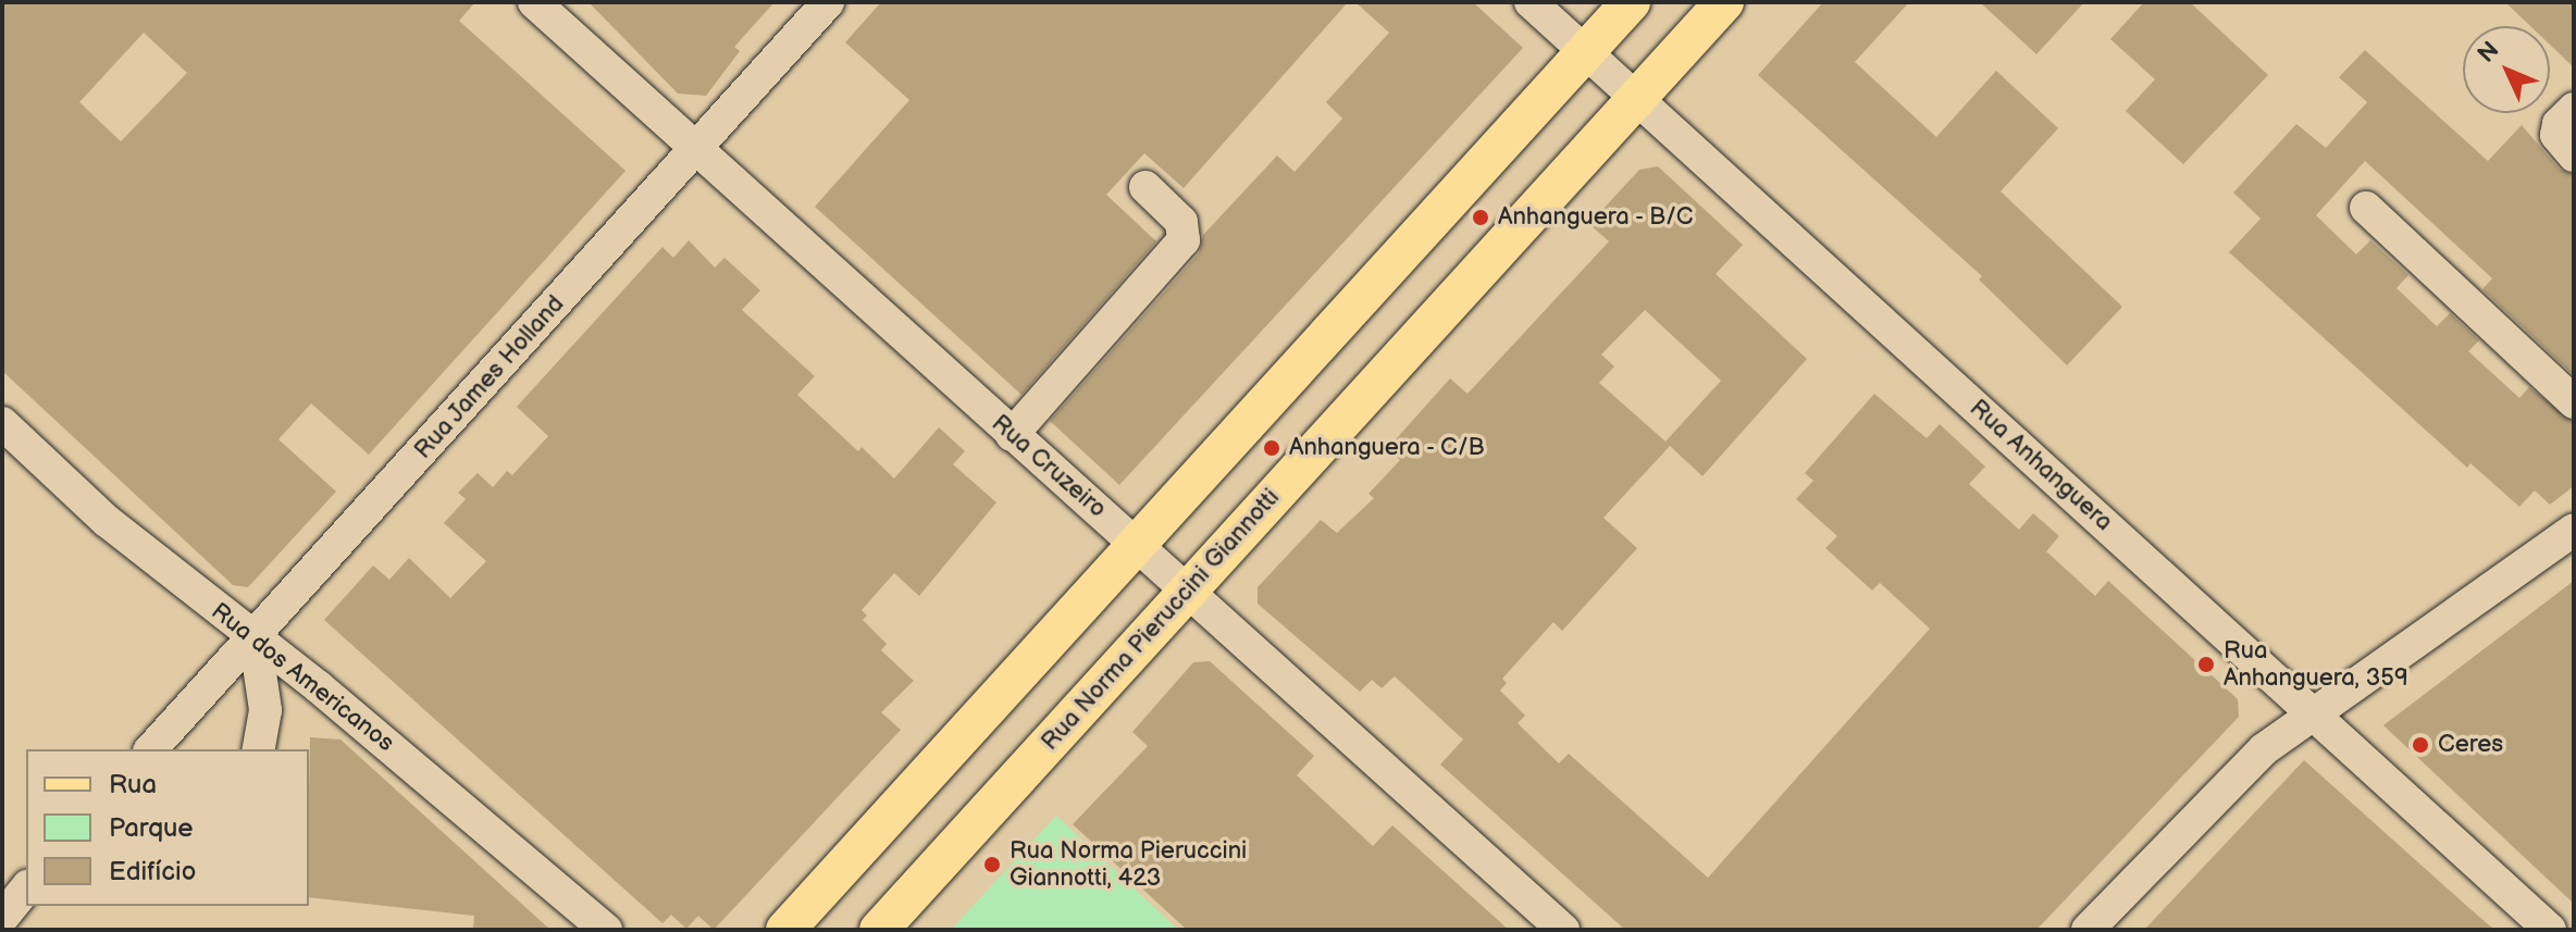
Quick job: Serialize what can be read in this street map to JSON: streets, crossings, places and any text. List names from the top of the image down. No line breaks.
{"streets":{"main road":["Rua Norma Pieruccini Giannotti"],"street":["Rua James Holland","Rua Anhanguera","Rua Cruzeiro","Rua dos Americanos"]},"crossings":[["Rua James Holland","Rua Cruzeiro"],["Rua James Holland","Rua dos Americanos"],["Rua Anhanguera","Rua Norma Pieruccini Giannotti"],["Rua Cruzeiro","Rua Norma Pieruccini Giannotti"]],"places":["Anhanguera - B/C","Anhanguera - C/B","Rua Anhanguera, 359","Ceres","Rua Norma Pieruccini Giannotti, 423"],"legend":["Rua","Parque","Edifício"],"north":"top left"}
